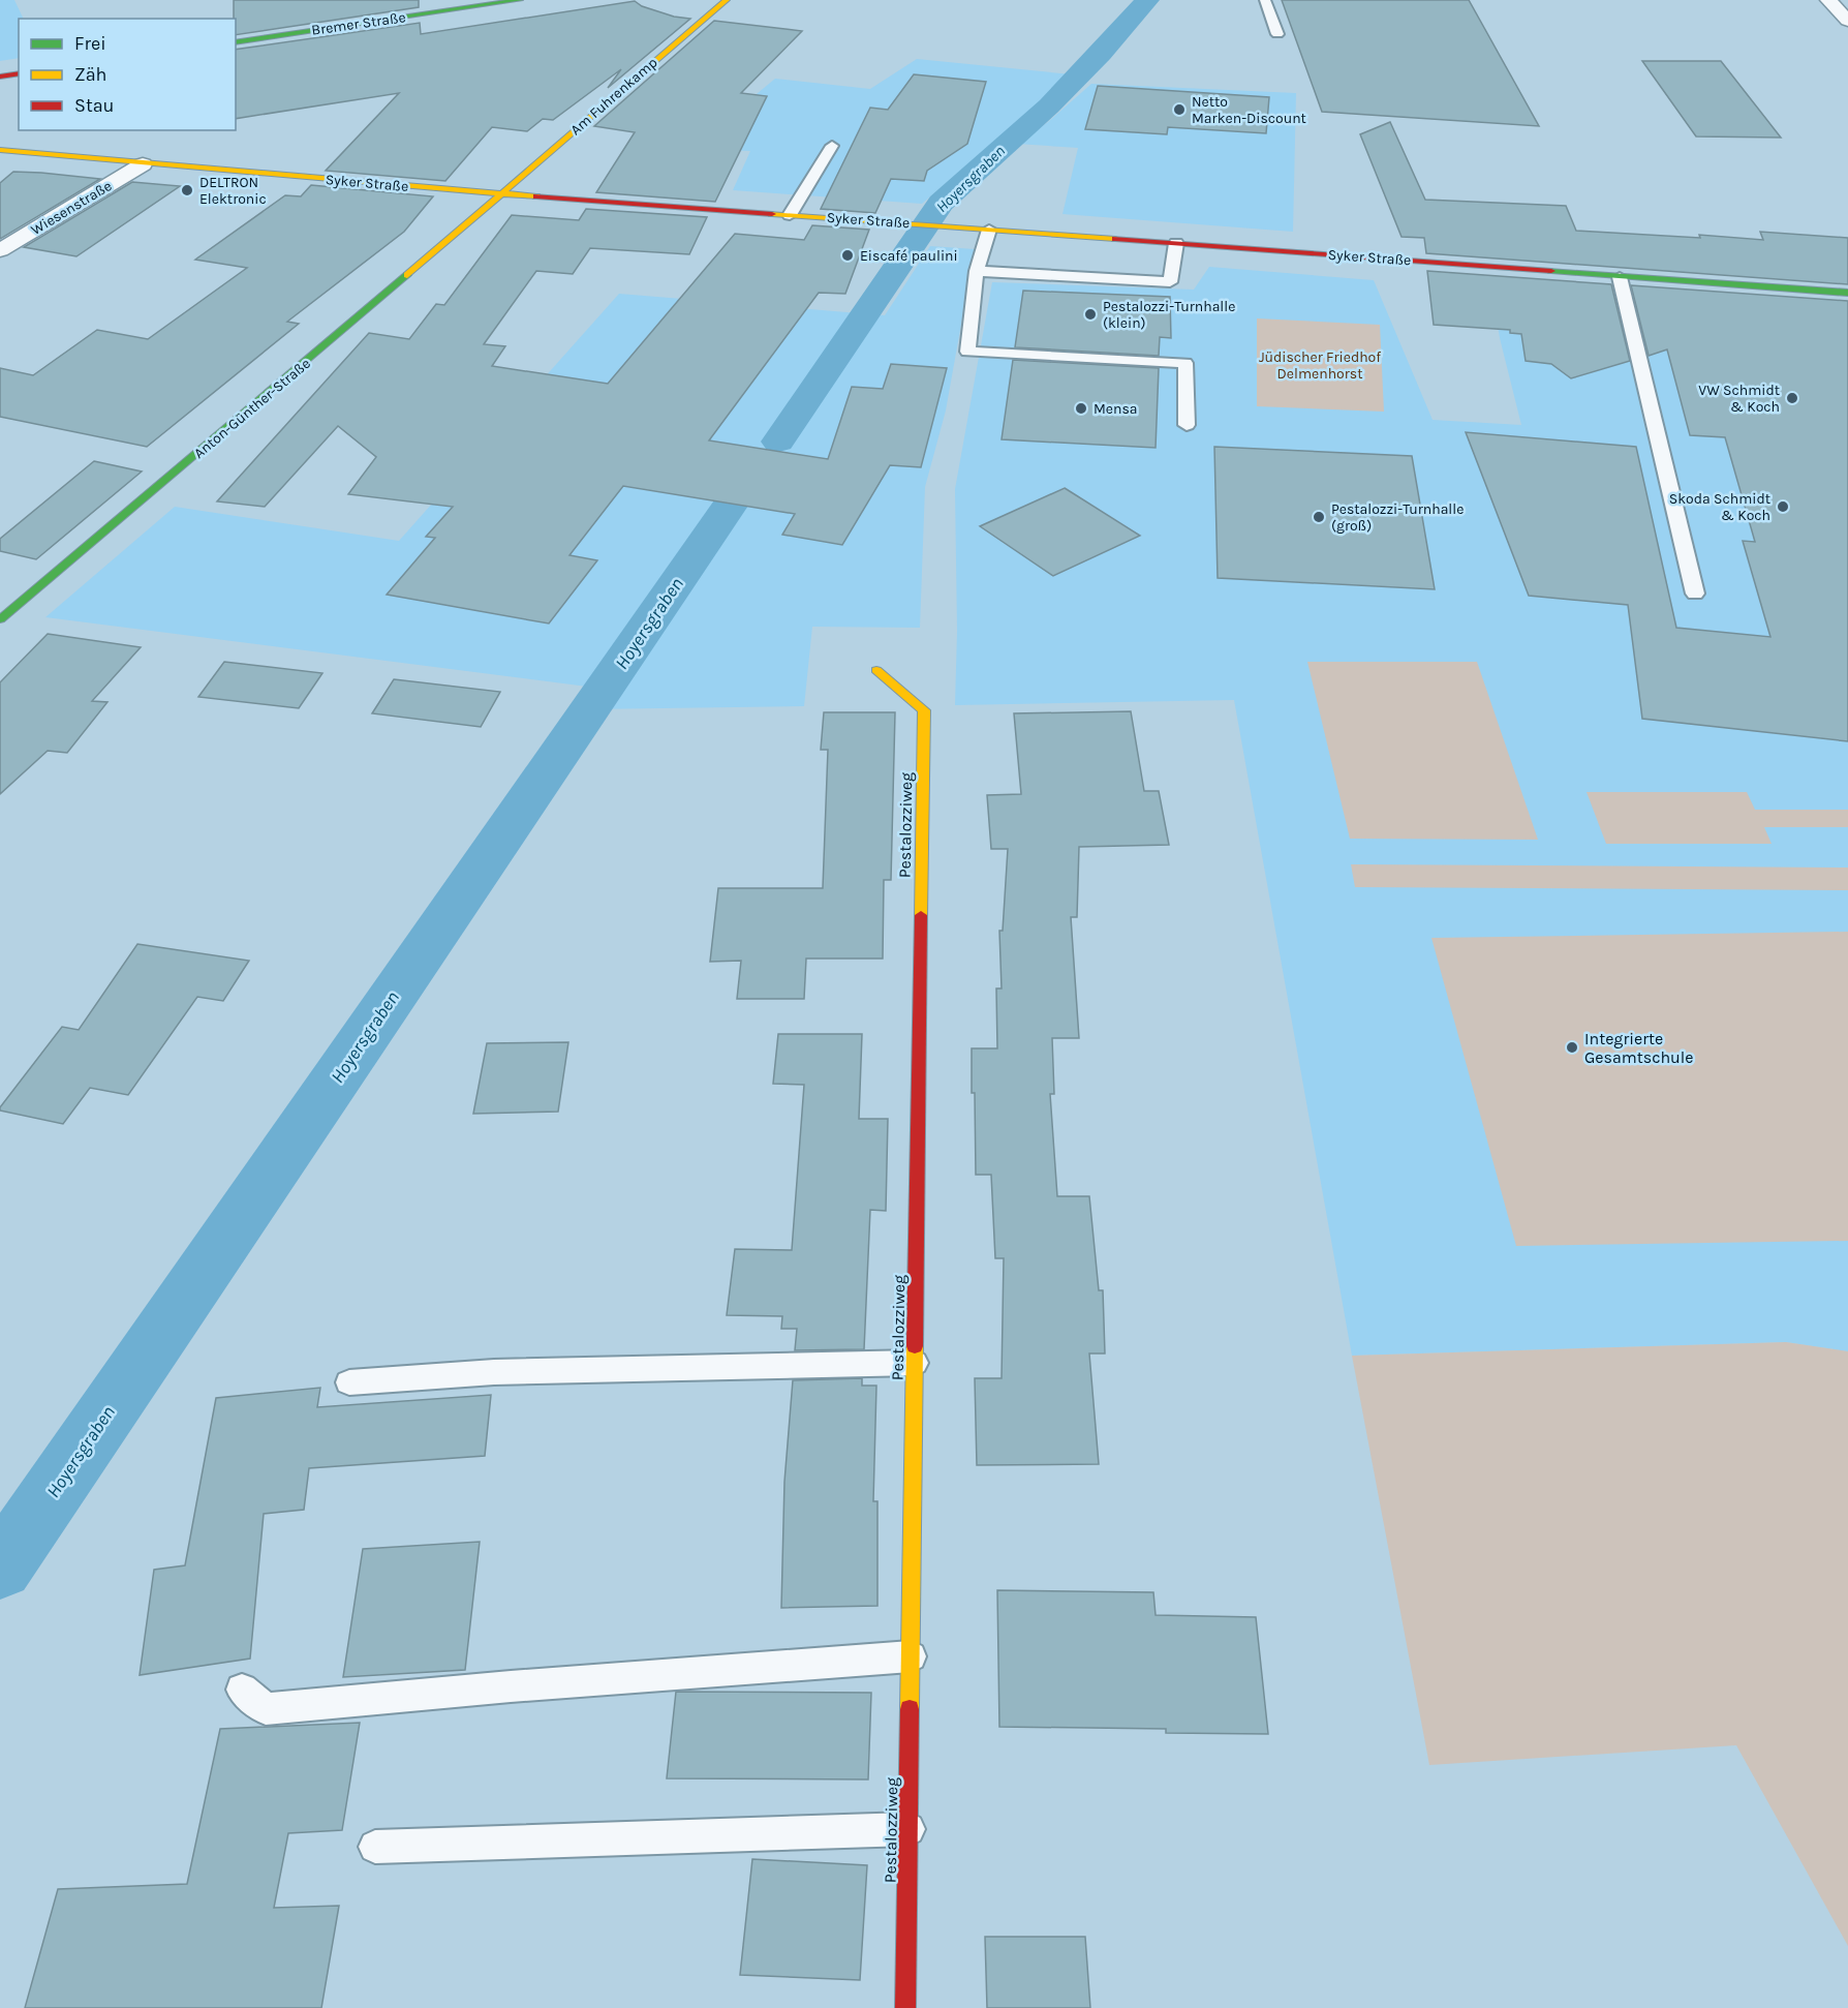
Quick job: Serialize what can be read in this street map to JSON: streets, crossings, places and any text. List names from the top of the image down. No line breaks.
{"streets":{"main road":["Bremer Straße","Am Fuhrenkamp","Syker Straße","Anton-Günther-Straße","Pestalozziweg"],"street":["Wiesenstraße"]},"crossings":[["Am Fuhrenkamp","Syker Straße"],["Am Fuhrenkamp","Anton-Günther-Straße"],["Syker Straße","Wiesenstraße"],["Syker Straße","Anton-Günther-Straße"]],"water":["Hoyersgraben"],"parks":["Jüdischer Friedhof Delmenhorst"],"places":["Netto Marken-Discount","DELTRON Elektronic","Eiscafé paulini","Pestalozzi-Turnhalle (klein)","VW Schmidt & Koch","Mensa","Skoda Schmidt & Koch","Pestalozzi-Turnhalle (groß)","Integrierte Gesamtschule"],"legend":["Frei","Zäh","Stau"]}
